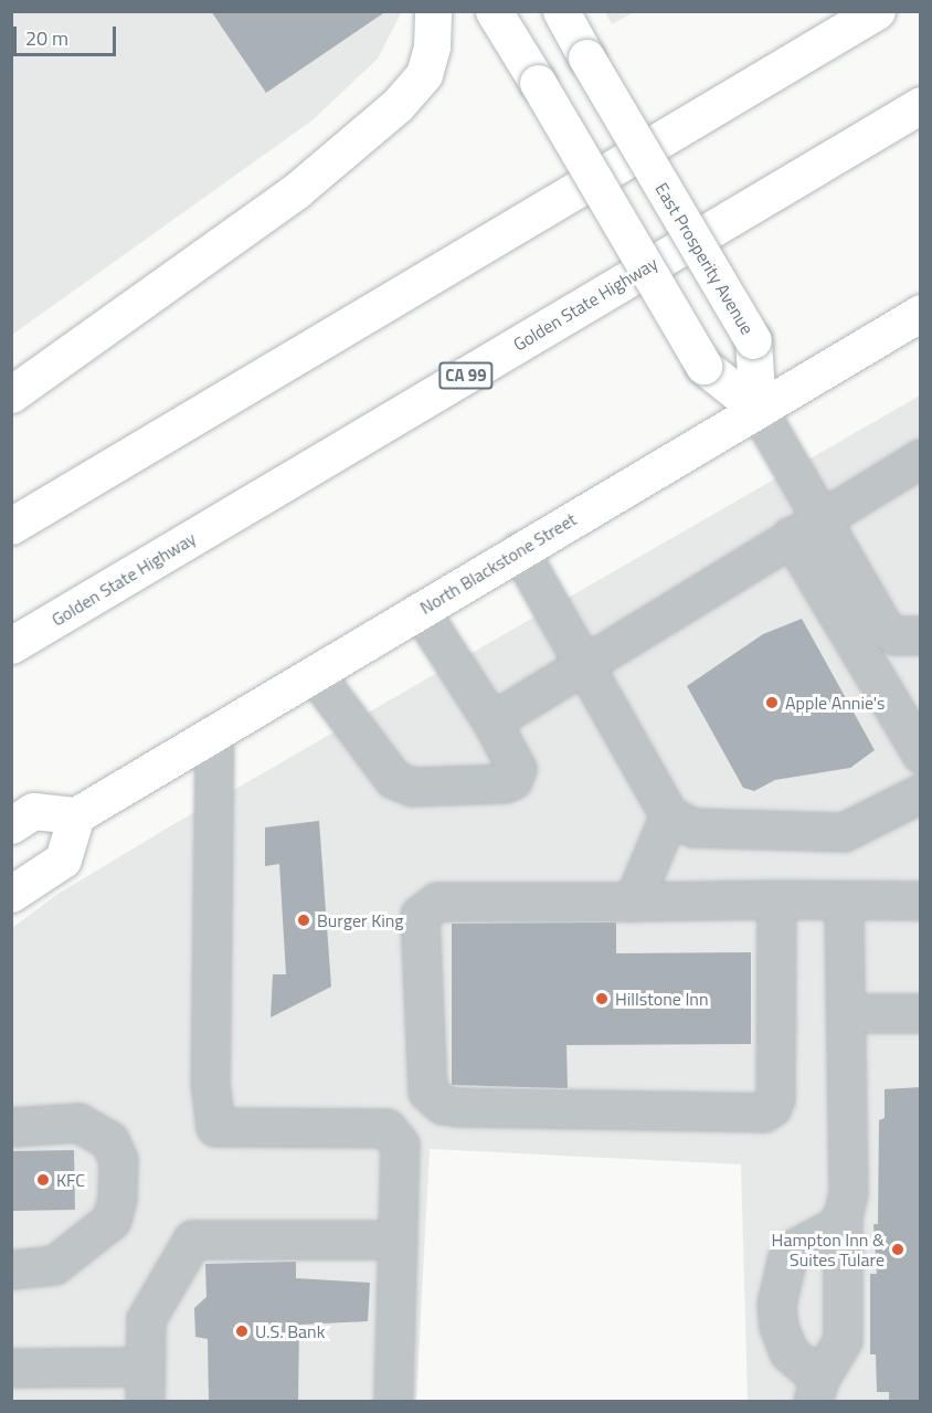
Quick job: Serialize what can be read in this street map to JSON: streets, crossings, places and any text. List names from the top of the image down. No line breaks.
{"streets":{"main road":["East Prosperity Avenue","Golden State Highway","CA 99","North Blackstone Street"]},"crossings":[["East Prosperity Avenue","North Blackstone Street"]],"places":["Apple Annie's","Burger King","Hillstone Inn","KFC","Hampton Inn & Suites Tulare","U.S. Bank"],"scale_bar":"20 m"}
